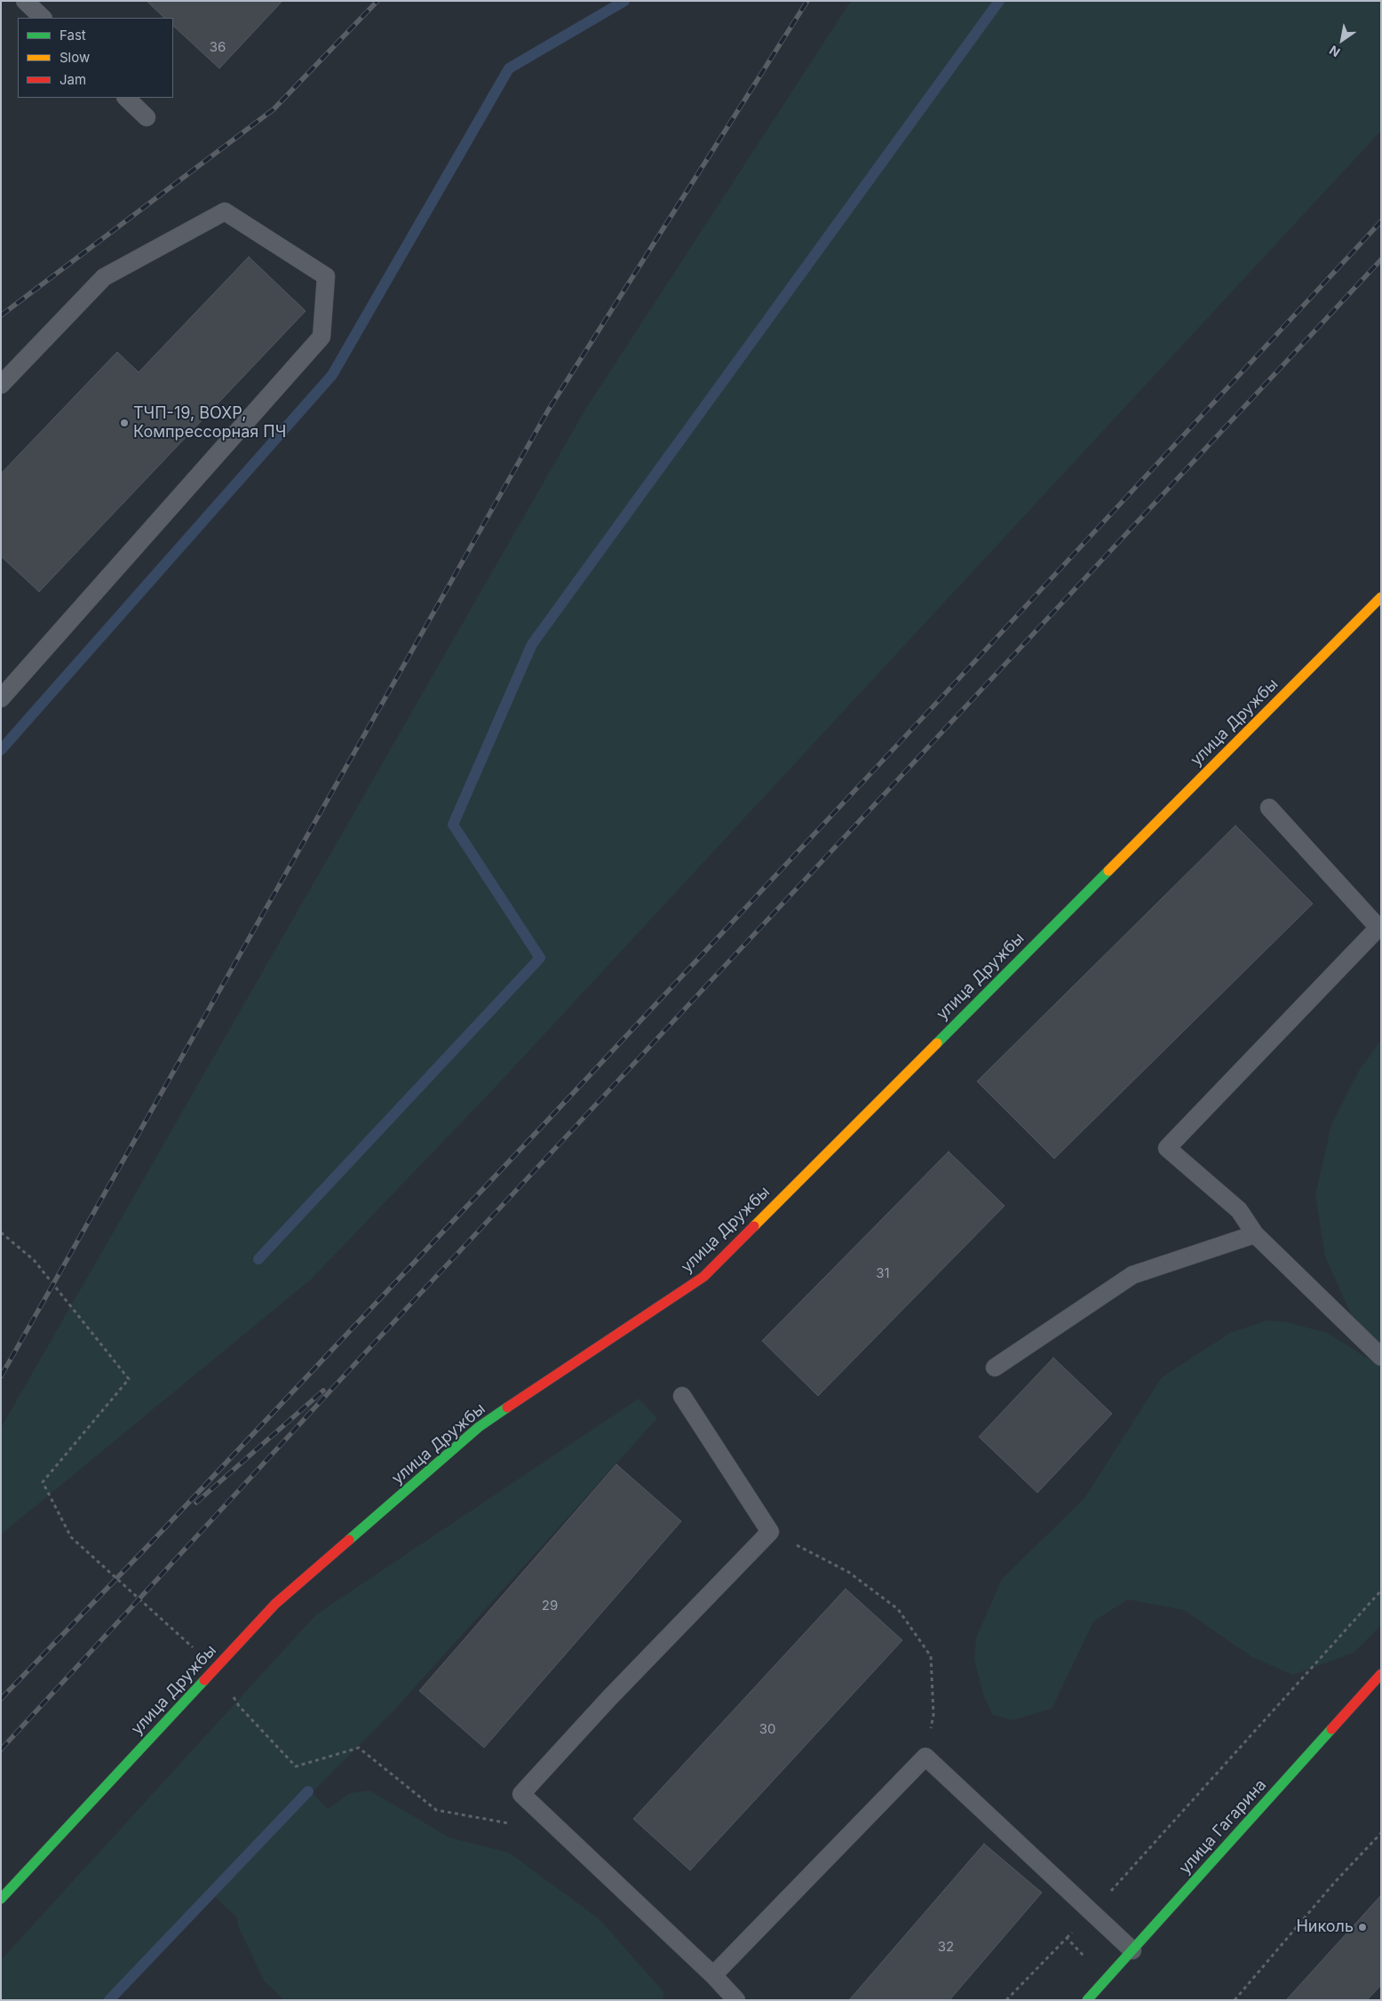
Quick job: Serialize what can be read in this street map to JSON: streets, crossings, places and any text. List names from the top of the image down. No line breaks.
{"streets":{"street":["улица Дружбы","улица Гагарина"]},"places":["ТЧП-19, ВОХР, Компрессорная ПЧ","Николь"],"house_numbers":["36","31","29","30","32"],"legend":["Fast","Slow","Jam"],"north":"bottom left"}
